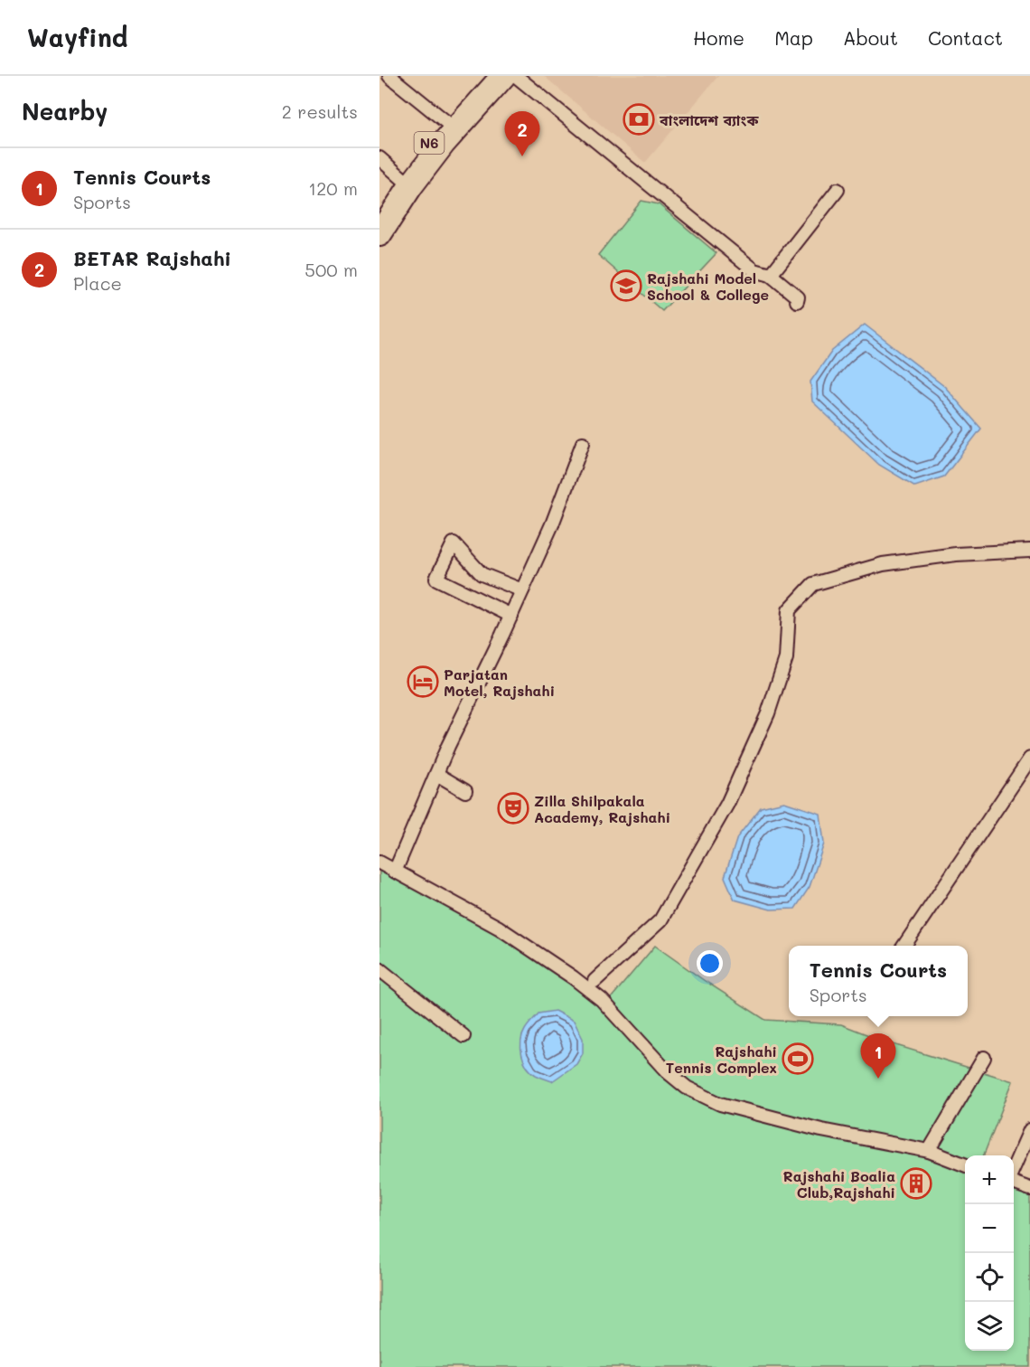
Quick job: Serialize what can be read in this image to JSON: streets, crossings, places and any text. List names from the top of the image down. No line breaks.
{"streets":{"highway":["N6"]},"places":{"bank":["বাংলাদেশ ব্যাংক"],"school or university":["Rajshahi Model School & College"],"hotel":["Parjatan Motel, Rajshahi"],"theatre":["Zilla Shilpakala Academy, Rajshahi"],"sports":["Rajshahi Tennis Complex"],"building":["Rajshahi Boalia Club,Rajshahi"]},"page":{"header":"Wayfind","nav":["Home","Map","About","Contact"],"heading":["Nearby","2 results"],"pins":["2","1"],"list":[{"mark":"1","name":"Tennis Courts","note":"Sports","value":"120 m"},{"mark":"2","name":"BETAR Rajshahi","note":"Place","value":"500 m"}],"popup":["Tennis Courts","Sports"],"map_buttons":["+","−"]}}
